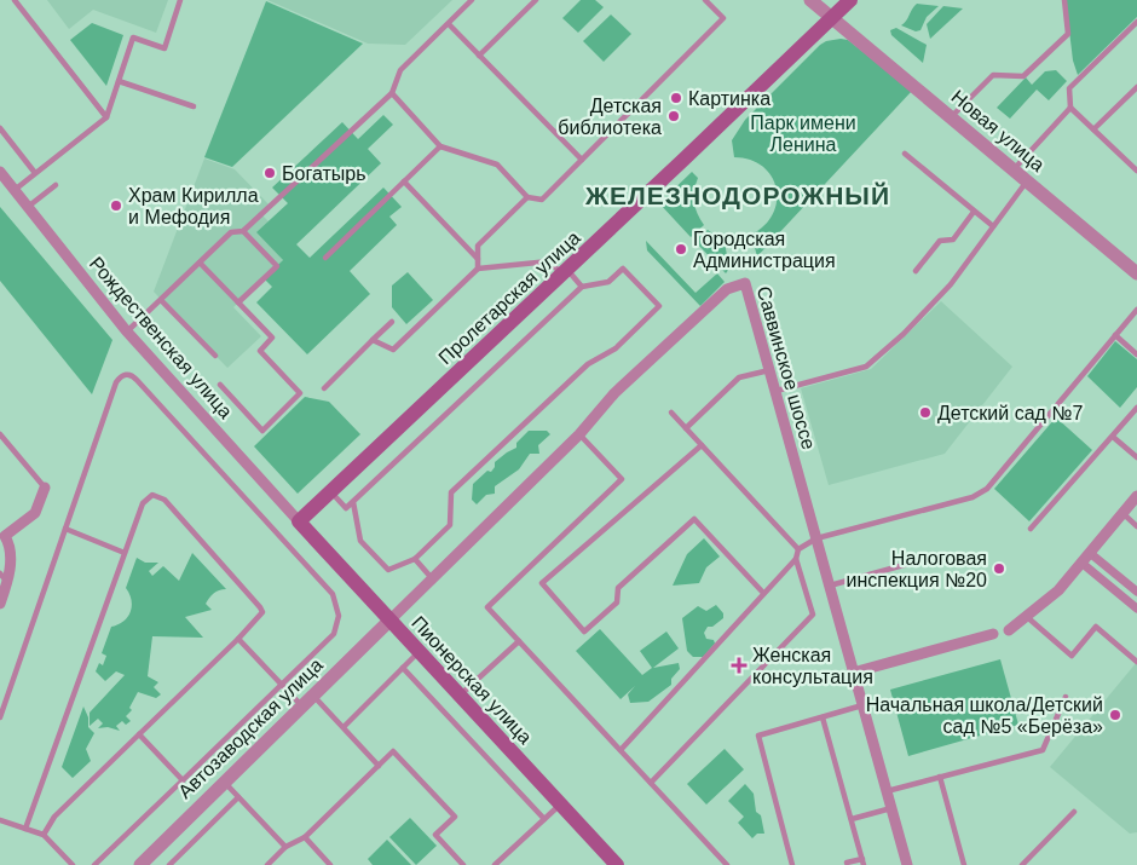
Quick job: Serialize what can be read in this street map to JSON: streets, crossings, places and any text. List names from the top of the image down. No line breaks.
{"streets":{"main road":["Пролетарская улица","Пионерская улица"],"street":["Новая улица","Рождественская улица","Саввинское шоссе","Автозаводская улица"]},"crossings":[["Новая улица","Пролетарская улица"],["Пролетарская улица","Рождественская улица"],["Пролетарская улица","Пионерская улица"],["Рождественская улица","Пионерская улица"],["Саввинское шоссе","Пионерская улица"],["Саввинское шоссе","Автозаводская улица"],["Пионерская улица","Автозаводская улица"]],"districts":["ЖЕЛЕЗНОДОРОЖНЫЙ"],"parks":["Парк имени Ленина"],"places":{"other":["Картинка","Детская библиотека","Богатырь","Храм Кирилла и Мефодия","Городская Администрация","Детский сад №7","Налоговая инспекция №20","Начальная школа/Детский сад №5 «Берёза»"],"health":["Женская консультация"]}}
